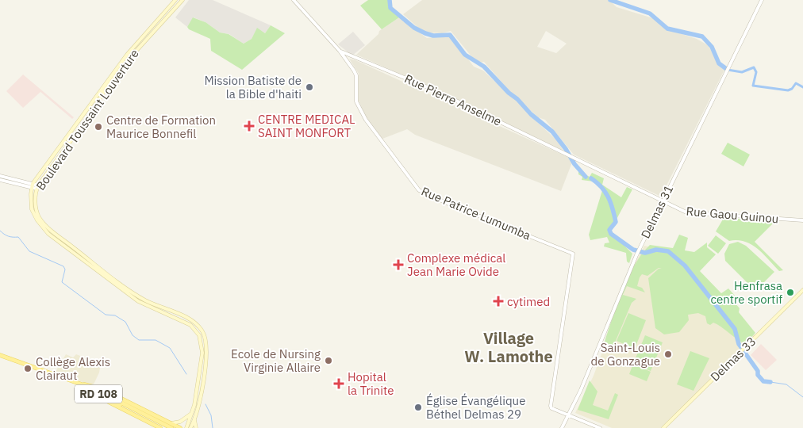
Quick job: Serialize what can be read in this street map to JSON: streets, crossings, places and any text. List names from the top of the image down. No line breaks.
{"streets":{"main road":["Boulevard Toussaint Louverture","Delmas 33","RD 108"],"street":["Rue Pierre Anselme","Delmas 31","Rue Patrice Lumumba","Rue Gaou Guinou"]},"crossings":[["Rue Pierre Anselme","Rue Patrice Lumumba"],["Rue Pierre Anselme","Rue Gaou Guinou"],["Delmas 31","Rue Patrice Lumumba"],["Delmas 31","Rue Gaou Guinou"]],"districts":["Village W. Lamothe"],"places":{"other":["Mission Batiste de la Bible d'haiti","Centre de Formation Maurice Bonnefil","Henfrasa centre sportif","Saint-Louis de Gonzague","Ecole de Nursing Virginie Allaire","Collège Alexis Clairaut","Église Évangélique Béthel Delmas 29"],"health":["CENTRE MEDICAL SAINT MONFORT","Complexe médical Jean Marie Ovide","cytimed","Hopital la Trinite"]}}
